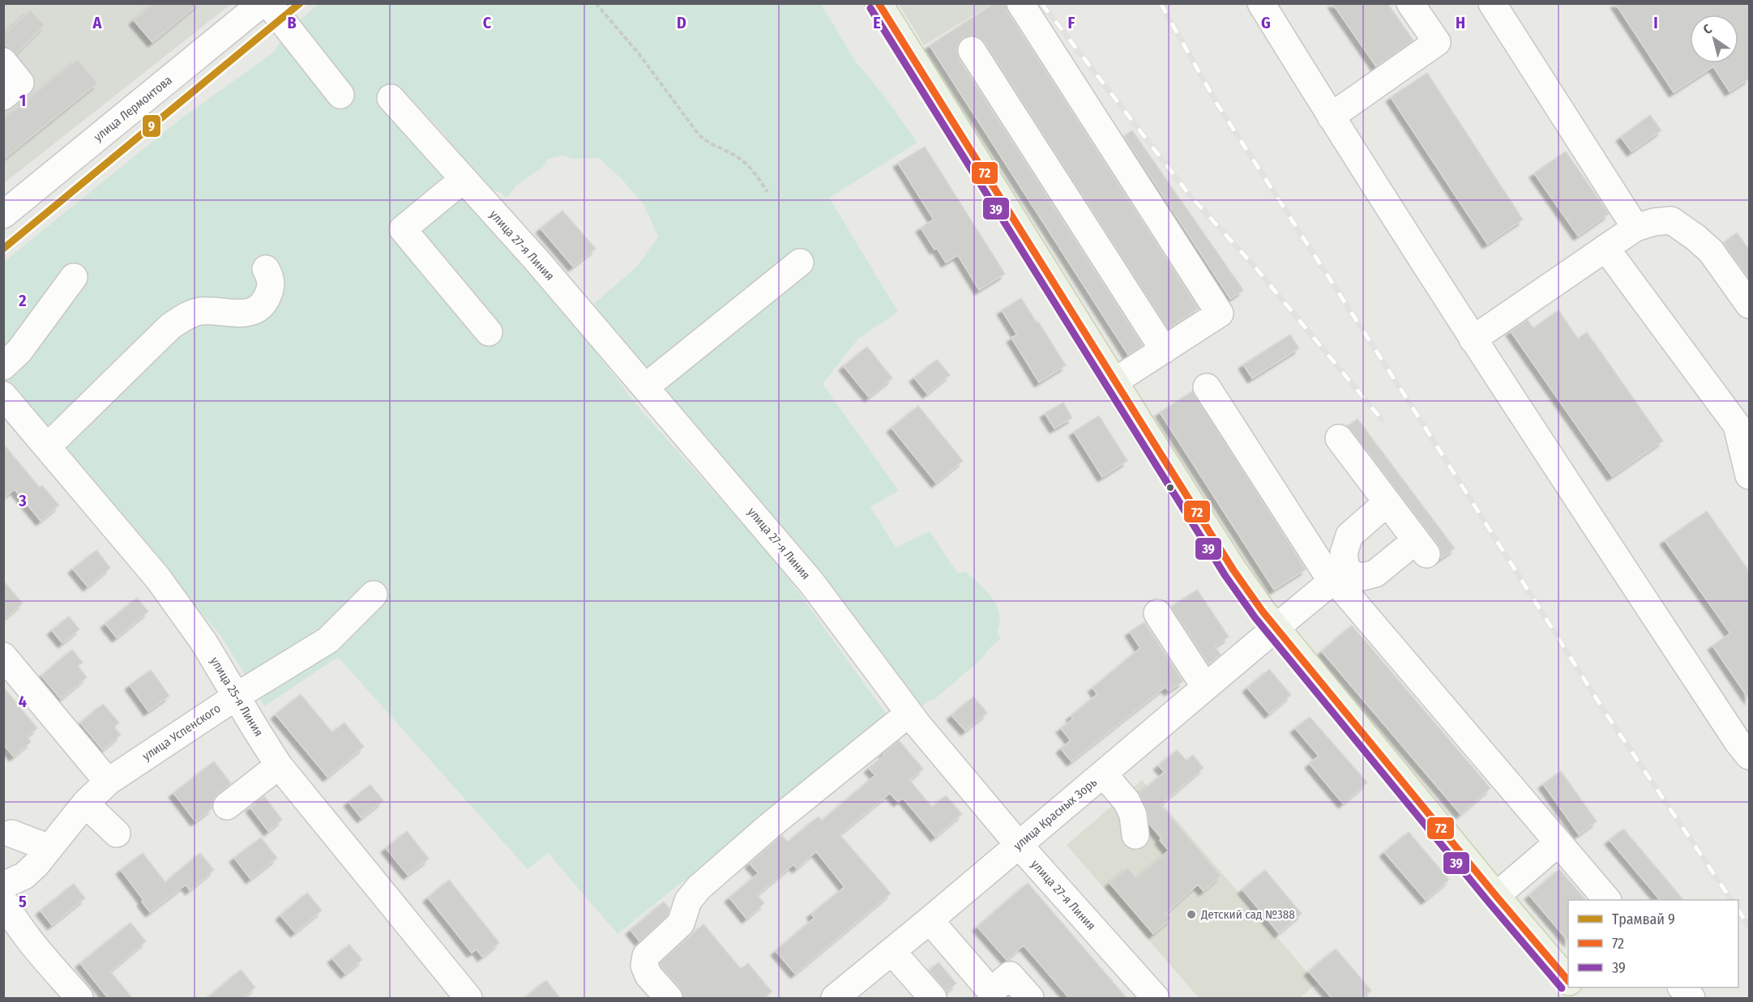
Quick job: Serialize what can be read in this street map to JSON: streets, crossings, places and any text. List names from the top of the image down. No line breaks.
{"streets":{"street":["улица Лермонтова","улица 27-я Линия","улица 25-я Линия","улица Успенского","улица Красных Зорь"]},"crossings":[["улица 27-я Линия","улица Красных Зорь"],["улица 25-я Линия","улица Успенского"]],"places":["Детский сад №388"],"lines":["tram line 9","transit line 72","transit line 39"],"legend":["Трамвай 9","72","39"],"north":"top left","grid":{"columns":["A","B","C","D","E","F","G","H","I"],"rows":["1","2","3","4","5"]}}
